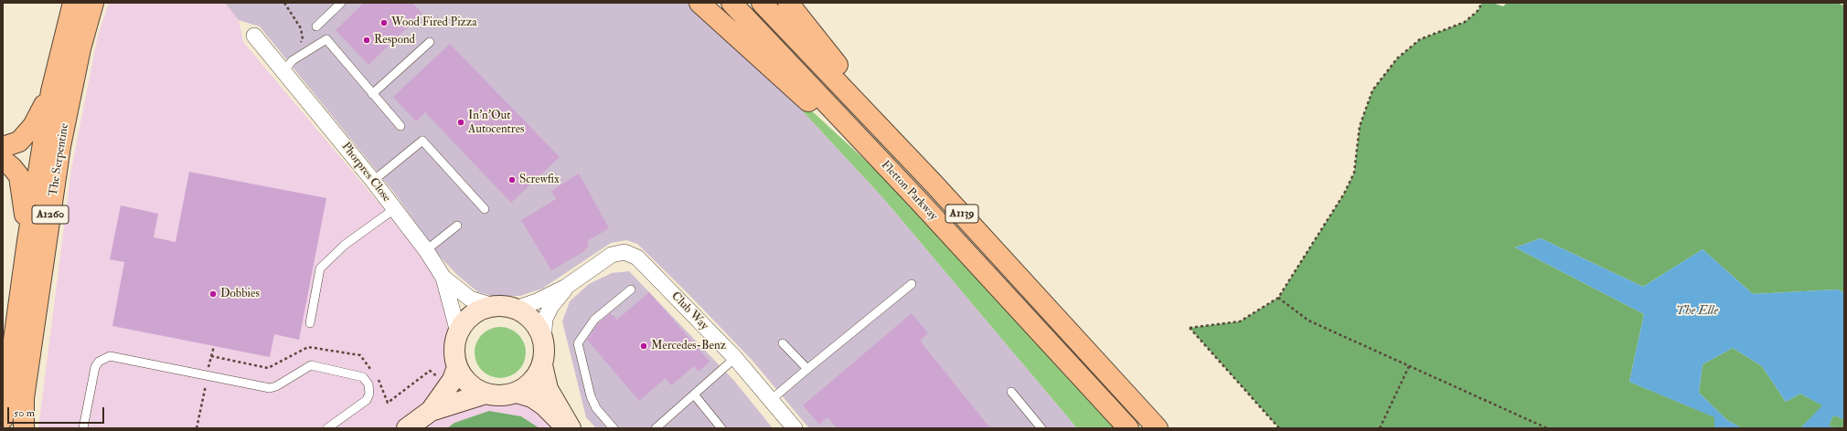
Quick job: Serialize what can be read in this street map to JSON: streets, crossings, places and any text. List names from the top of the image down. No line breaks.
{"streets":{"main road":["The Serpentine","Fletton Parkway","A1139","A1260"],"street":["Phorpres Close","Club Way"]},"crossings":[["Phorpres Close","Club Way"]],"water":["The Elle"],"places":["Wood Fired Pizza","Respond","In'n'Out Autocentres","Screwfix","Dobbies","Mercedes-Benz"],"scale_bar":"50 m"}
